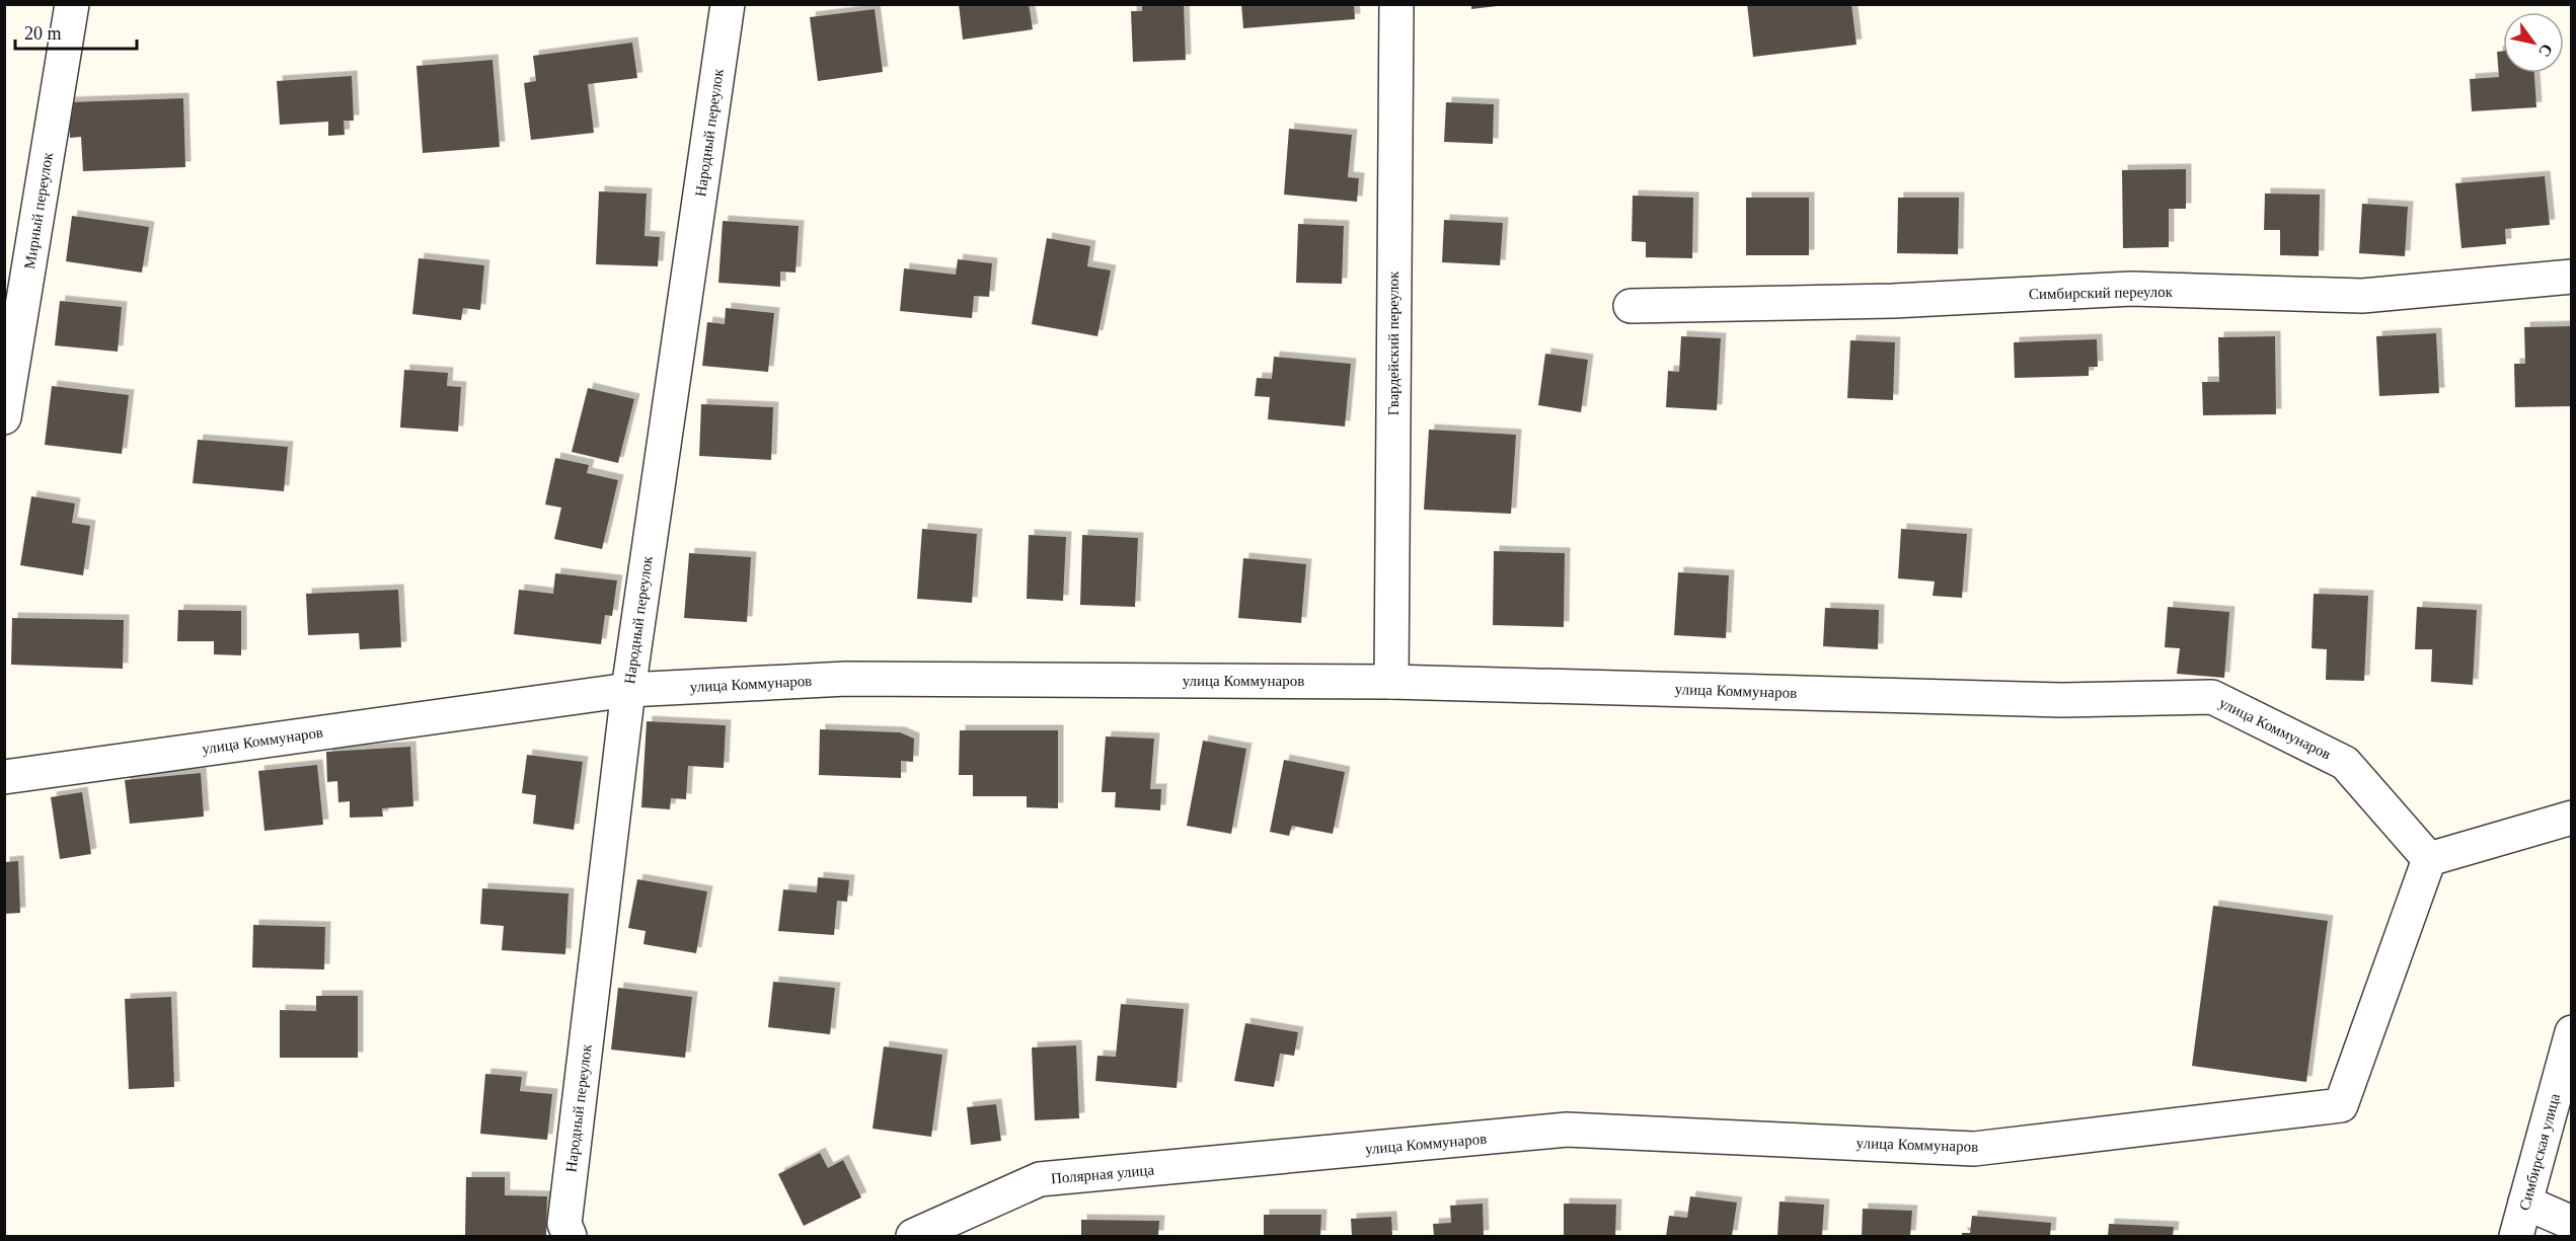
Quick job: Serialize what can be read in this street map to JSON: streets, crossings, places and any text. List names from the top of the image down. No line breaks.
{"streets":{"street":["Народный переулок","Мирный переулок","Симбирский переулок","Гвардейский переулок","улица Коммунаров","Симбирская улица","Полярная улица"]},"crossings":[["Народный переулок","улица Коммунаров"],["Гвардейский переулок","улица Коммунаров"],["улица Коммунаров","Полярная улица"]],"scale_bar":"20 m","north":"bottom right"}
